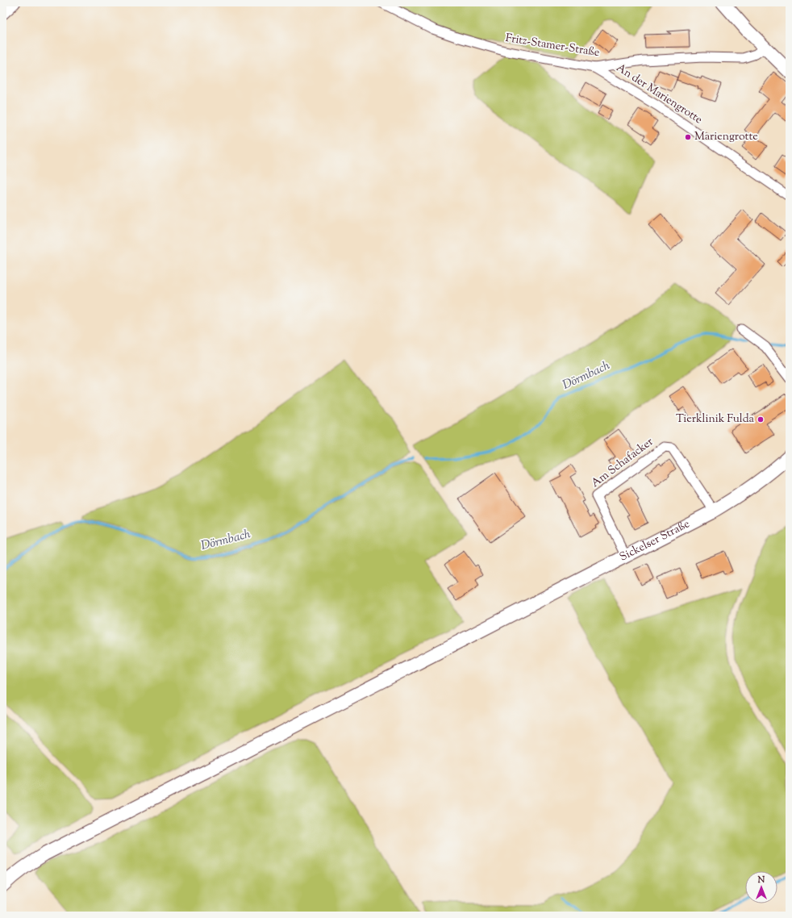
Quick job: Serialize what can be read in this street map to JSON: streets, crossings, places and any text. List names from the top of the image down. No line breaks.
{"streets":{"main road":["Sickelser Straße"],"street":["Fritz-Stamer-Straße","An der Mariengrotte","Am Schafacker"]},"crossings":[["Fritz-Stamer-Straße","An der Mariengrotte"],["Am Schafacker","Sickelser Straße"]],"water":["Dörmbach"],"places":["Mariengrotte","Tierklinik Fulda"],"north":"top"}
